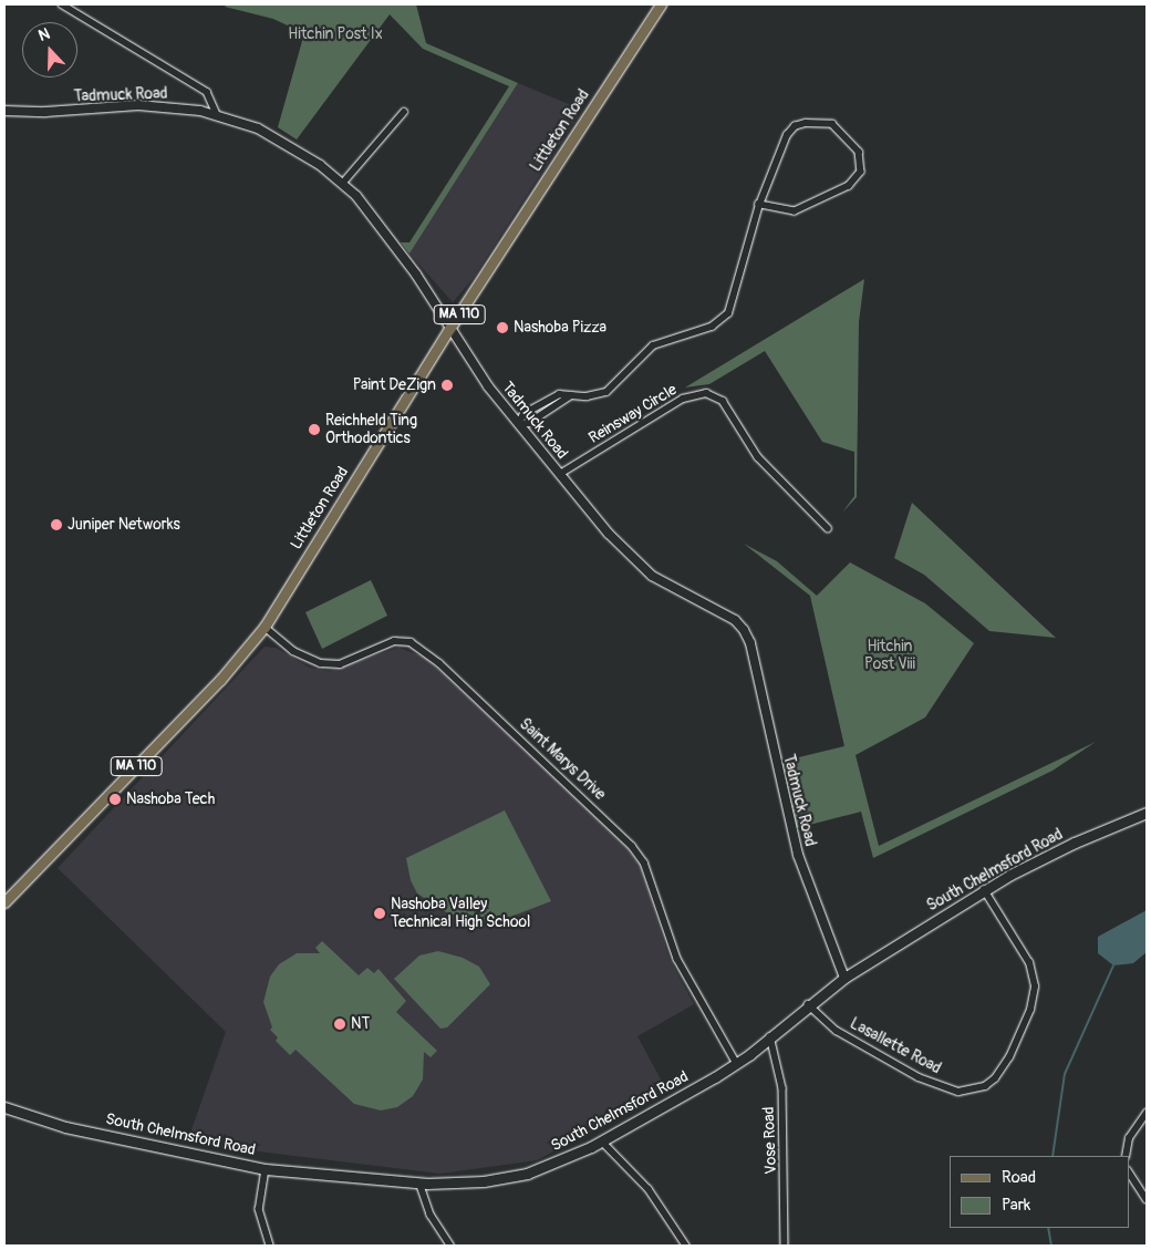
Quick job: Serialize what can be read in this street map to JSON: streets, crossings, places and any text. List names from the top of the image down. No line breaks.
{"streets":{"main road":["Littleton Road","MA 110","South Chelmsford Road"],"street":["Tadmuck Road","Reinsway Circle","Saint Marys Drive","Lasallette Road","Vose Road"]},"crossings":[["Tadmuck Road","Littleton Road"],["Tadmuck Road","Reinsway Circle"],["Tadmuck Road","South Chelmsford Road"],["Littleton Road","Saint Marys Drive"],["Saint Marys Drive","South Chelmsford Road"],["South Chelmsford Road","Lasallette Road"],["South Chelmsford Road","Vose Road"]],"parks":["Hitchin Post Ix","Hitchin Post Viii"],"places":["Nashoba Pizza","Paint DeZign","Reichheld Ting Orthodontics","Juniper Networks","Nashoba Tech","Nashoba Valley Technical High School","NT"],"legend":["Road","Park"],"north":"top"}
